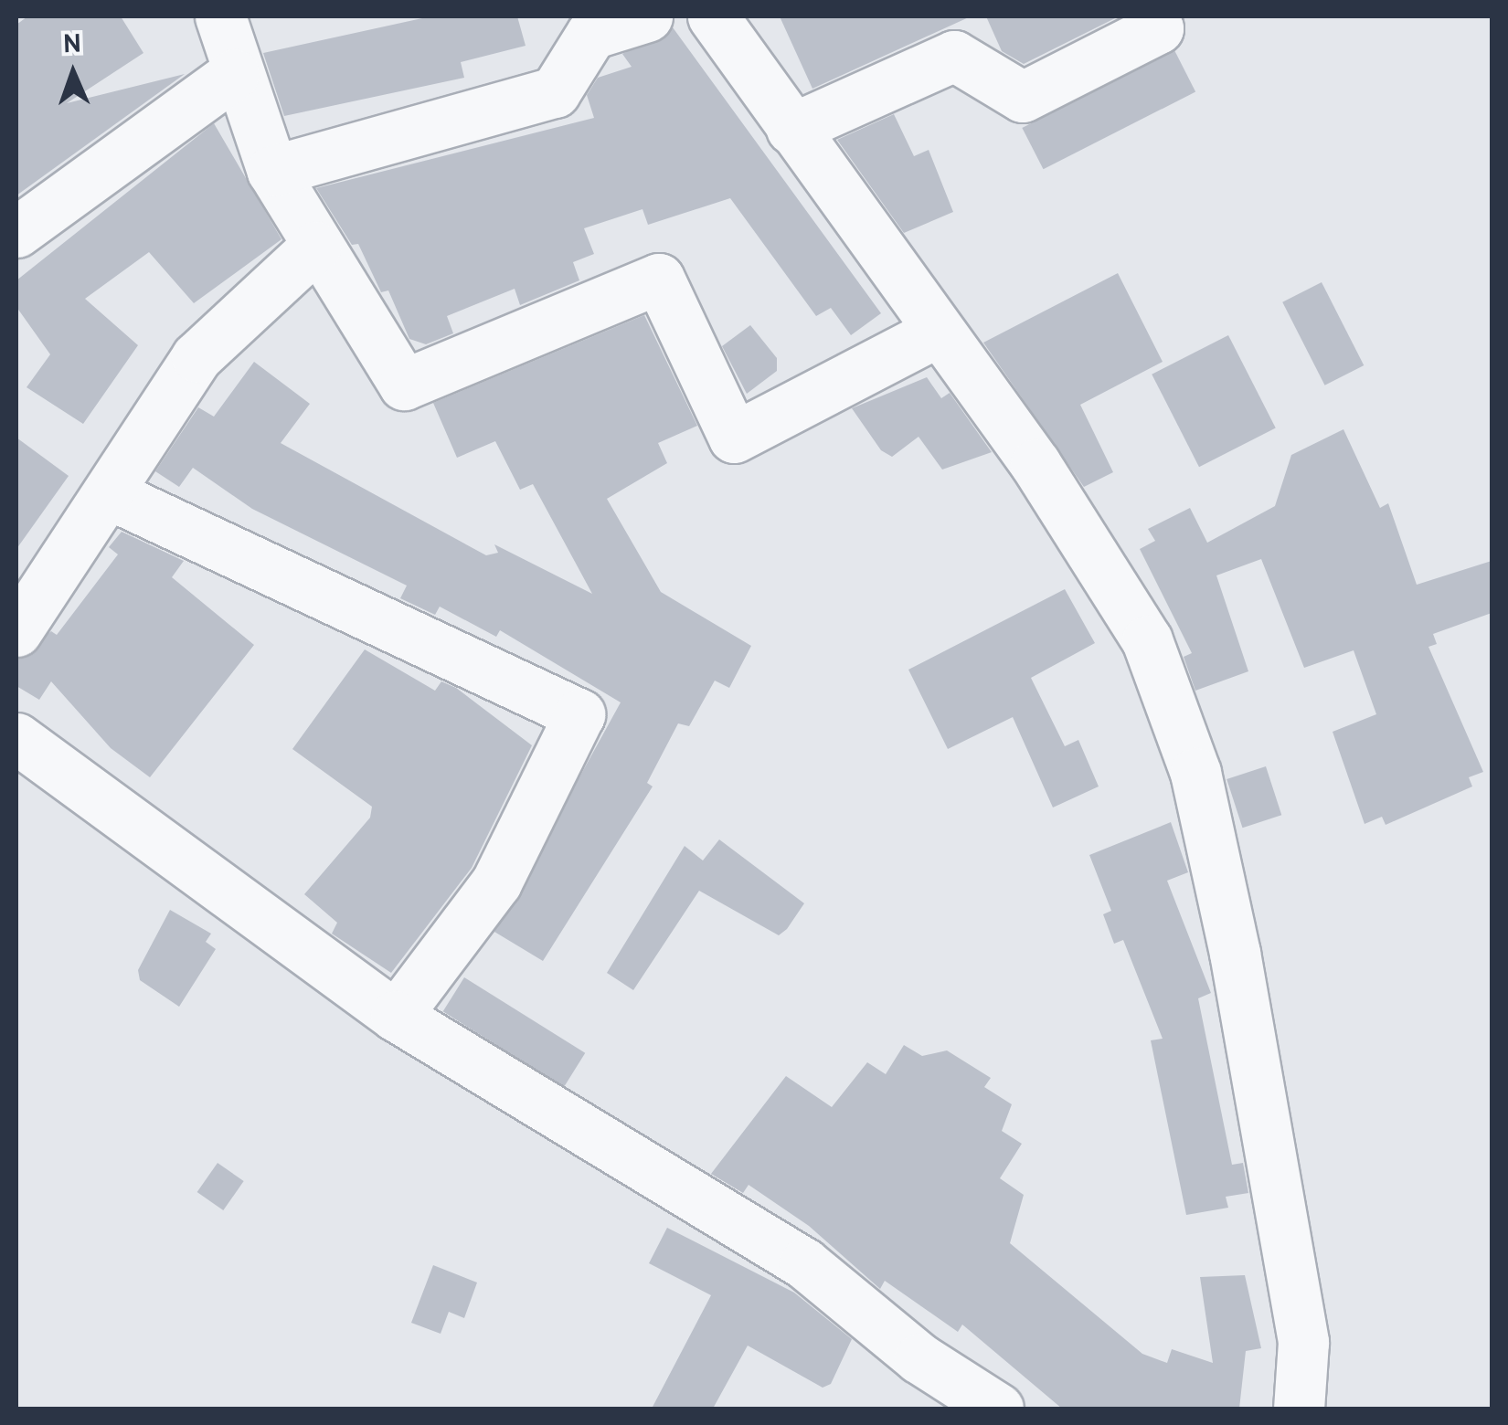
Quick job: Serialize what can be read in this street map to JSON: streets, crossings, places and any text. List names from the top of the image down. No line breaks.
{"north":"top"}
